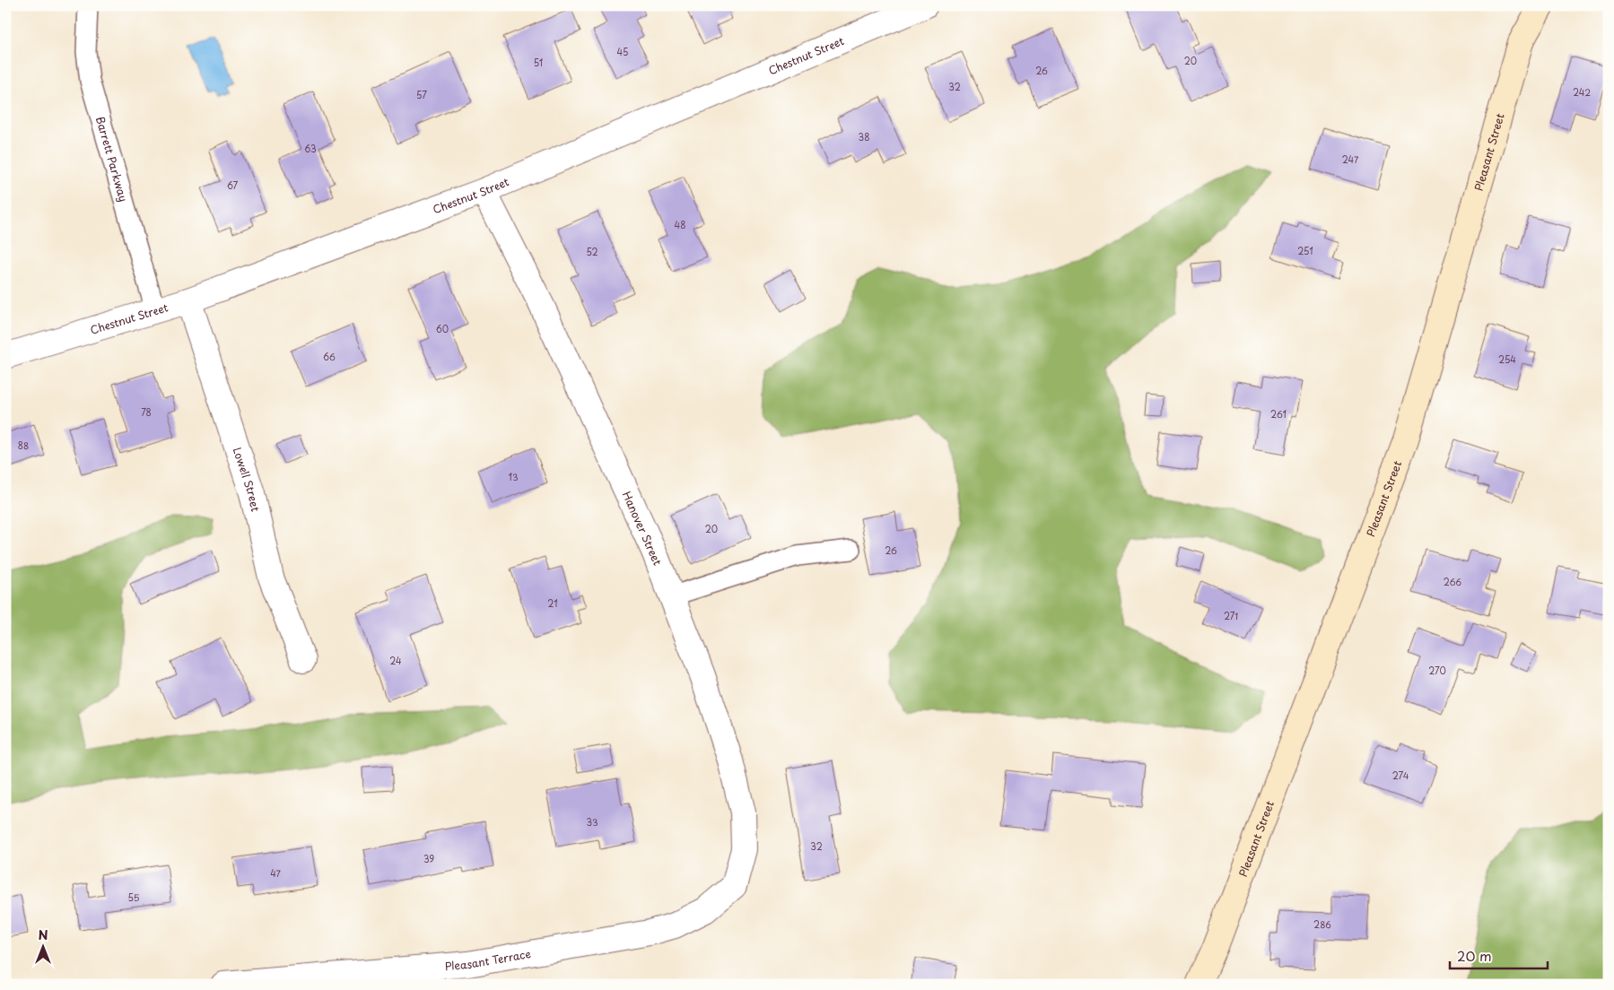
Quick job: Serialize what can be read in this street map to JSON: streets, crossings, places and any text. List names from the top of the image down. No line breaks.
{"streets":{"street":["Chestnut Street","Pleasant Street","Lowell Street","Hanover Street","Pleasant Terrace"],"lane":["Barrett Parkway"]},"crossings":[["Chestnut Street","Barrett Parkway"],["Chestnut Street","Lowell Street"],["Chestnut Street","Hanover Street"],["Hanover Street","Pleasant Terrace"]],"house_numbers":["45","20","51","26","32","242","57","38","63","247","67","48","251","52","60","66","254","78","261","88","13","20","26","266","21","271","24","270","274","33","32","39","47","55","286"],"scale_bar":"20 m","north":"top"}
